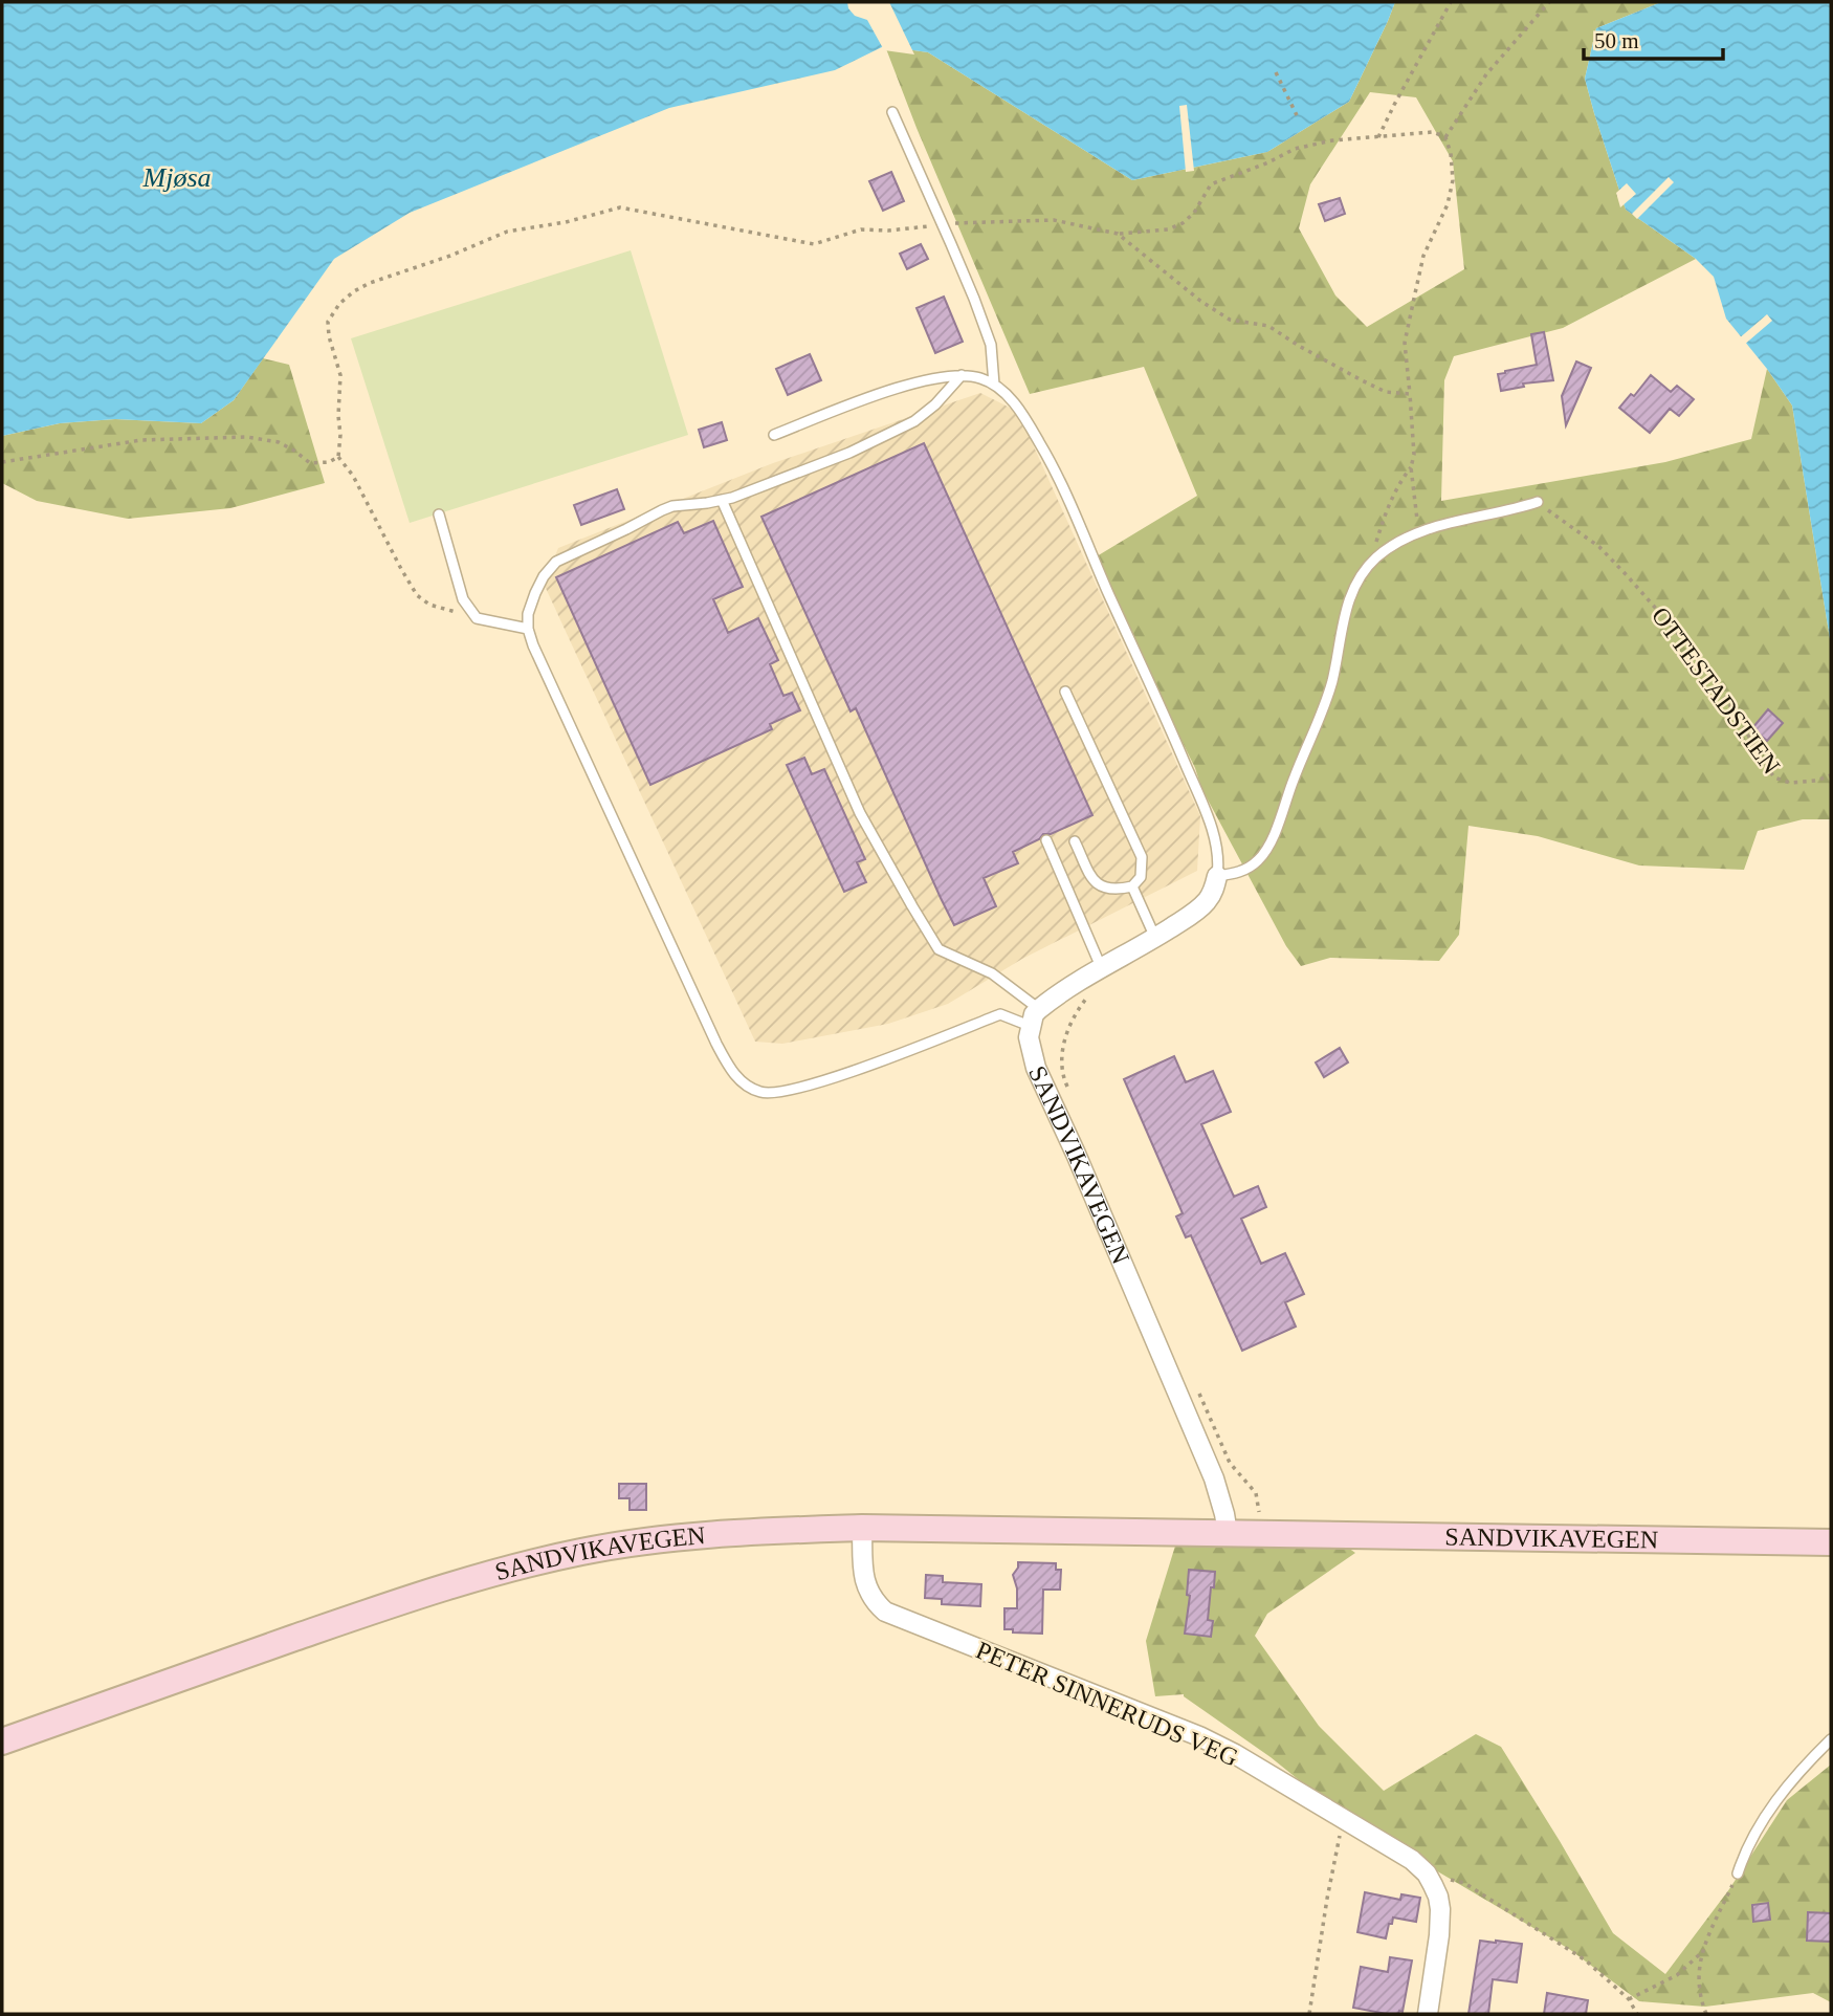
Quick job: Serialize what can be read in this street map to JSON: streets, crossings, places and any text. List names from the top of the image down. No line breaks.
{"streets":{"main road":["SANDVIKAVEGEN"],"street":["PETER SINNERUDS VEG"],"path":["OTTESTADSTIEN"]},"crossings":[["SANDVIKAVEGEN","PETER SINNERUDS VEG"]],"water":["Mjøsa"],"scale_bar":"50 m"}
